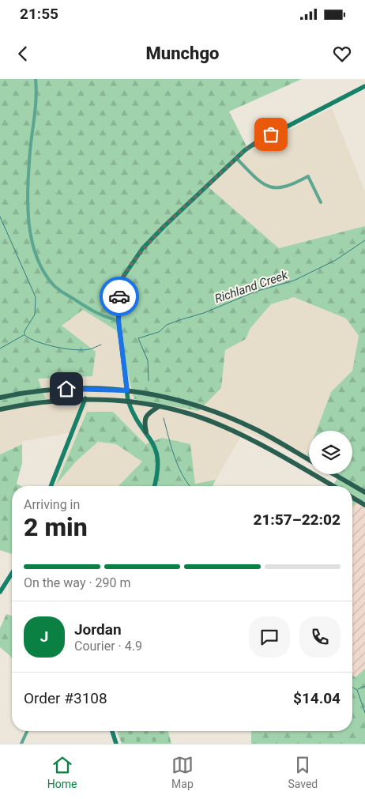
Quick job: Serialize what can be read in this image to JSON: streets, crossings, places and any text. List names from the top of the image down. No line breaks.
{"water":["Richland Creek"],"page":{"status":"21:55","header":"Munchgo","heading":["2 min","Arriving in","21:57–22:02"],"panel":["Jordan","Courier · 4.9","Order #3108","$14.04"],"bar":"On the way · 290 m","round":"J","tabs":["Home","Map","Saved"]}}
